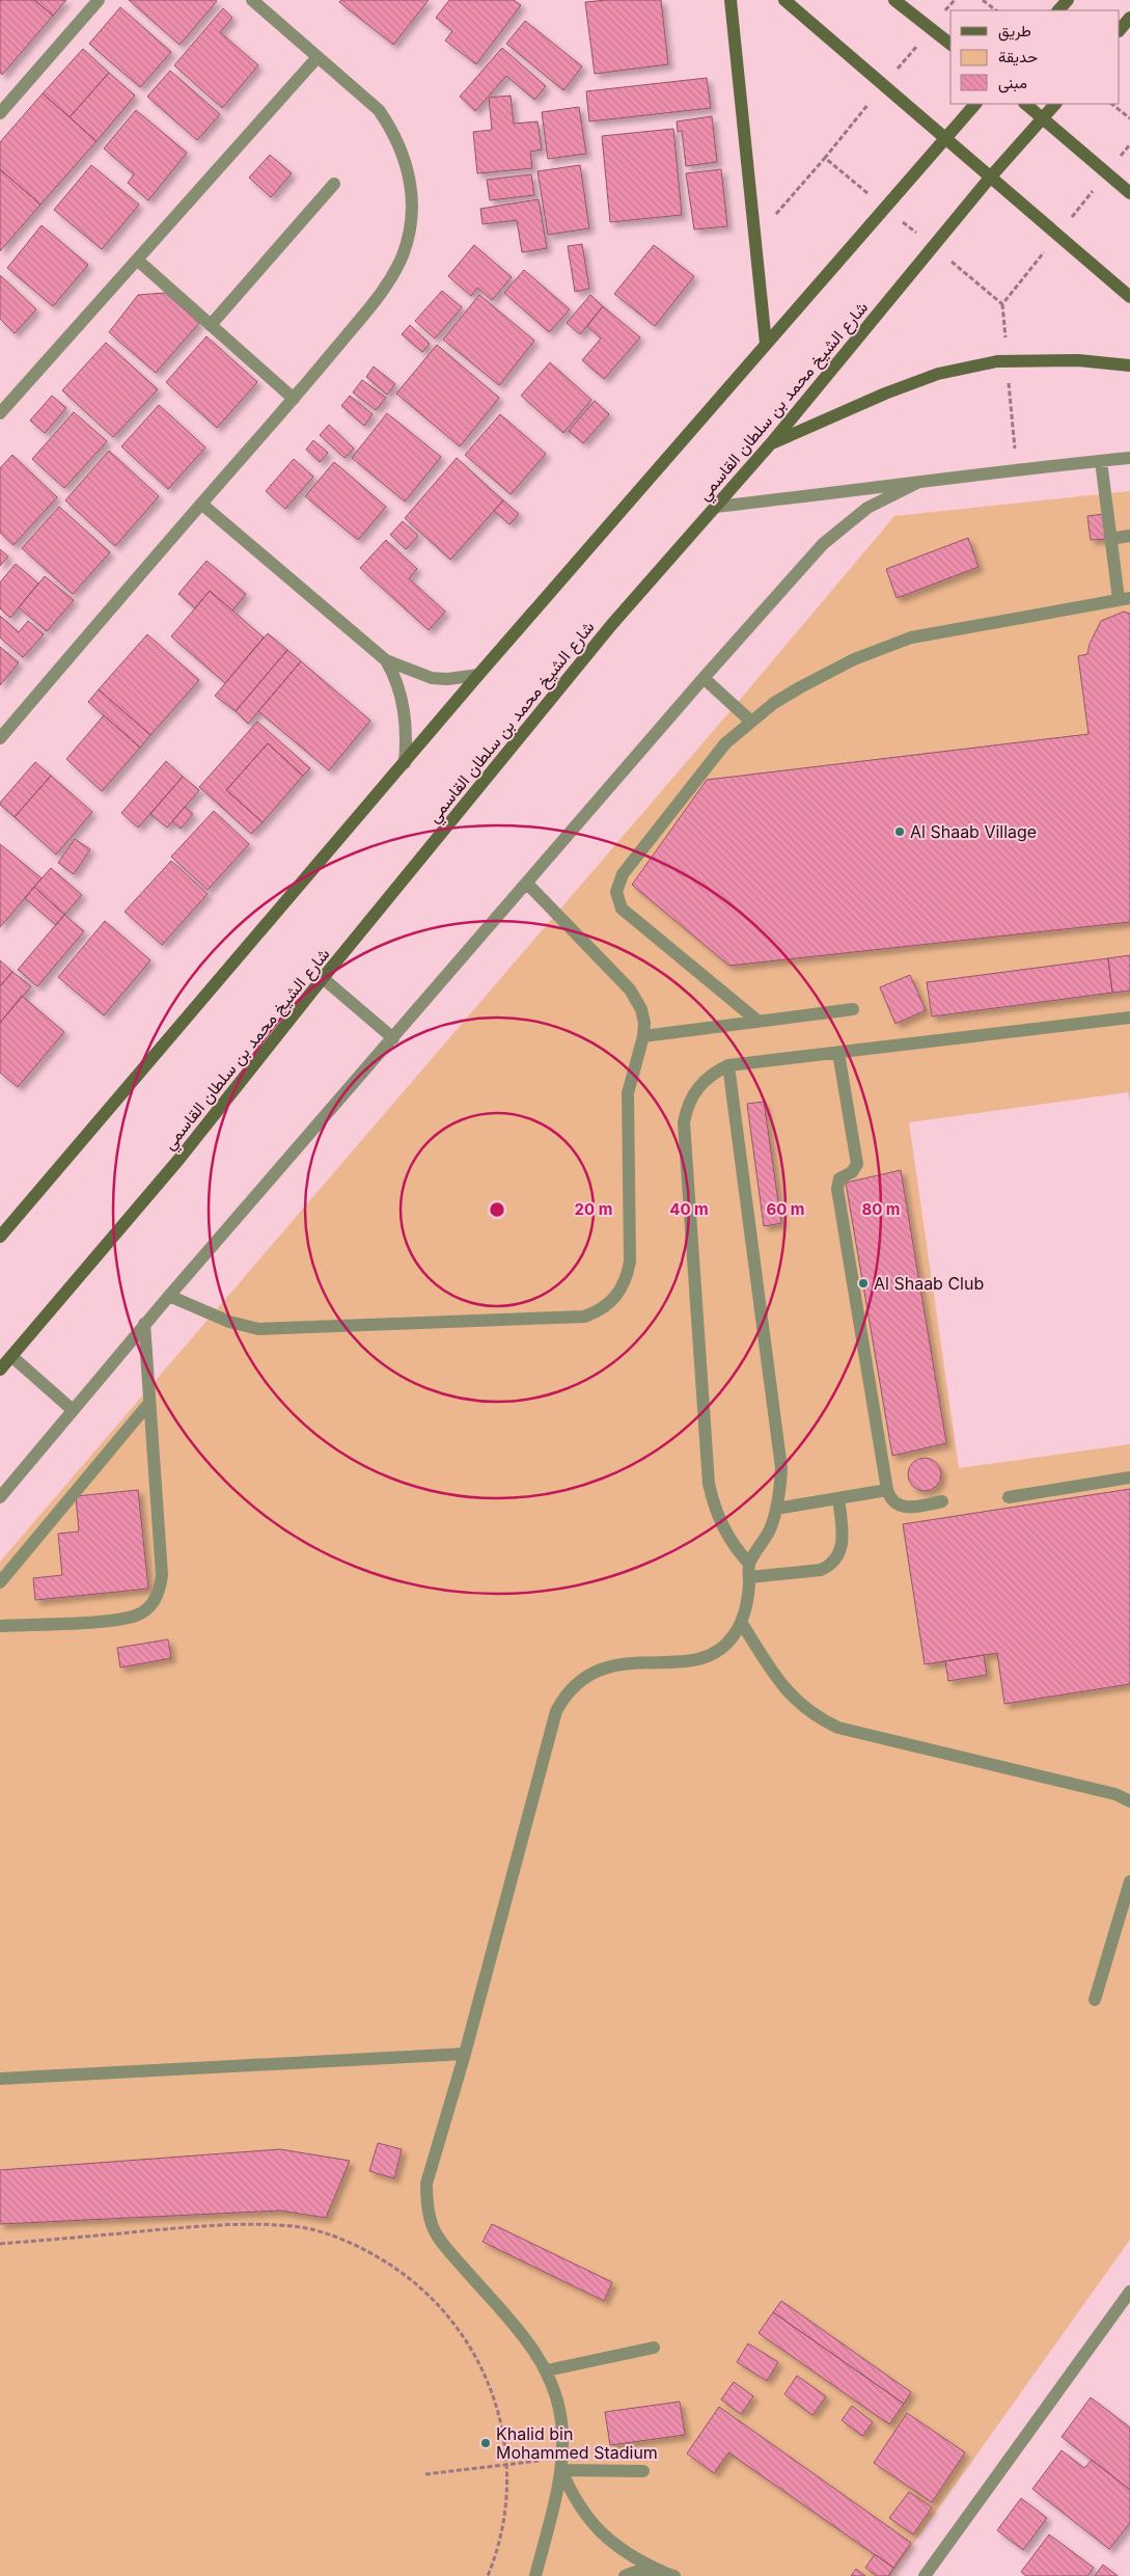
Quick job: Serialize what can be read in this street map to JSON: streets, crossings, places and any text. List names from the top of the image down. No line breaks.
{"streets":{"main road":["شارع الشيخ محمد بن سلطان القاسمي"]},"places":["Al Shaab Village","Al Shaab Club","Khalid bin Mohammed Stadium"],"legend":["طريق","حديقة","مبنى"],"rings":["20 m","40 m","60 m","80 m"]}
